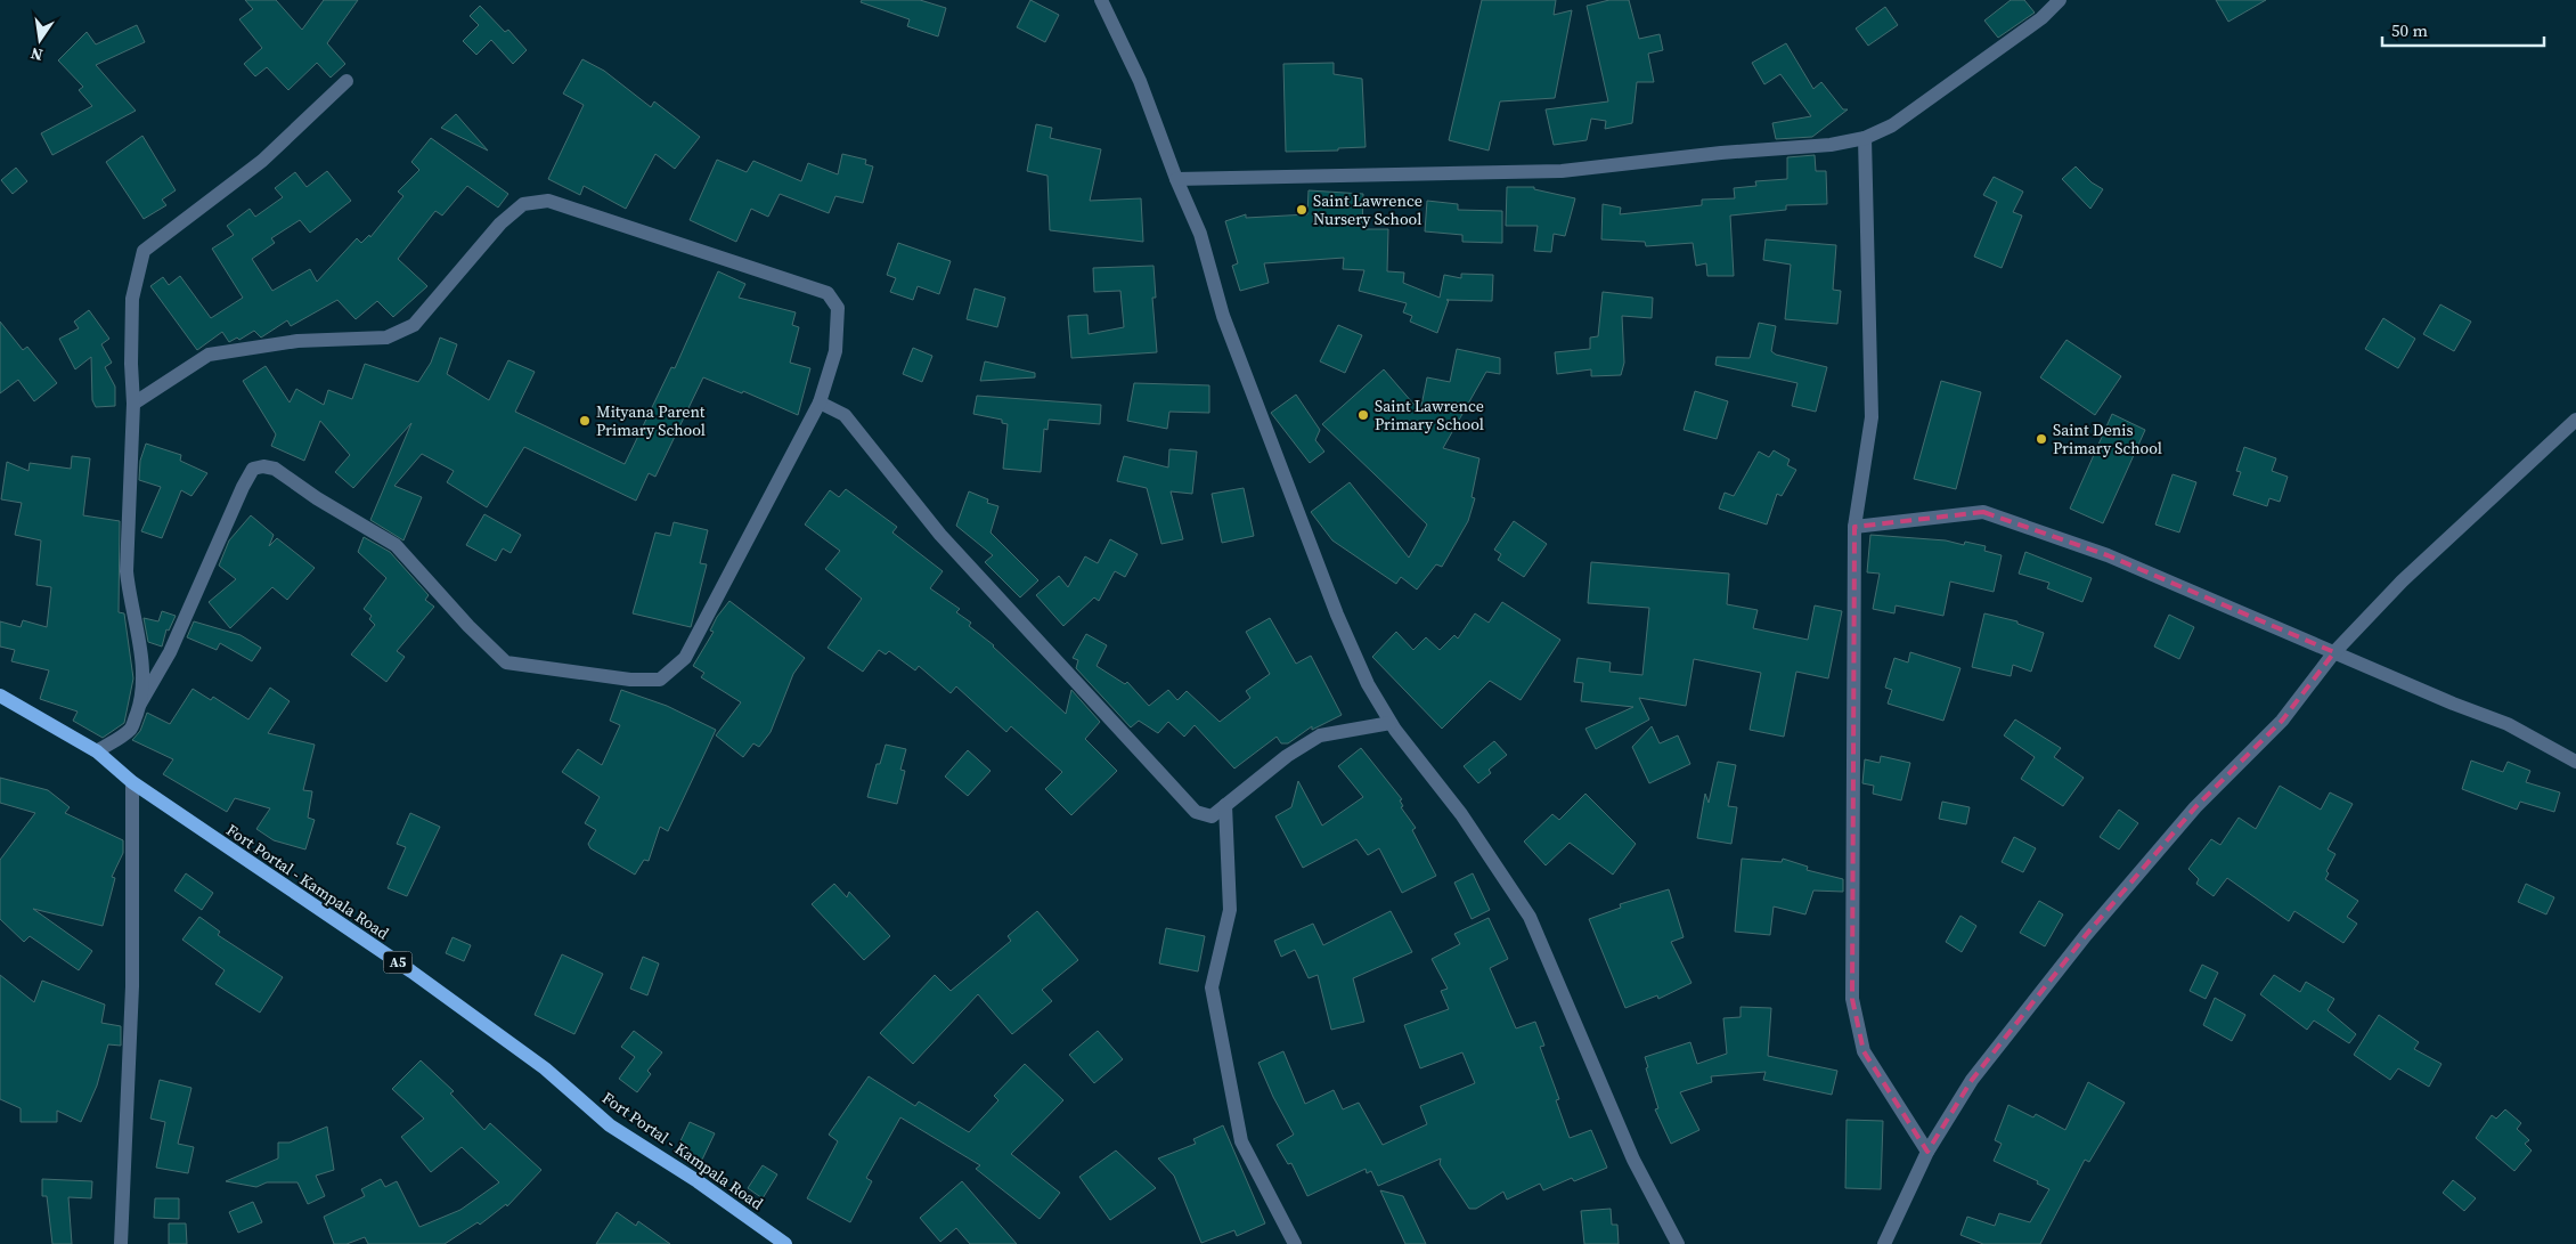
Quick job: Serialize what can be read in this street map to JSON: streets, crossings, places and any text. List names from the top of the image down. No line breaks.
{"streets":{"main road":["Fort Portal - Kampala Road","A5"]},"places":["Saint Lawrence Nursery School","Saint Lawrence Primary School","Mityana Parent Primary School","Saint Denis Primary School"],"scale_bar":"50 m","north":"bottom"}
